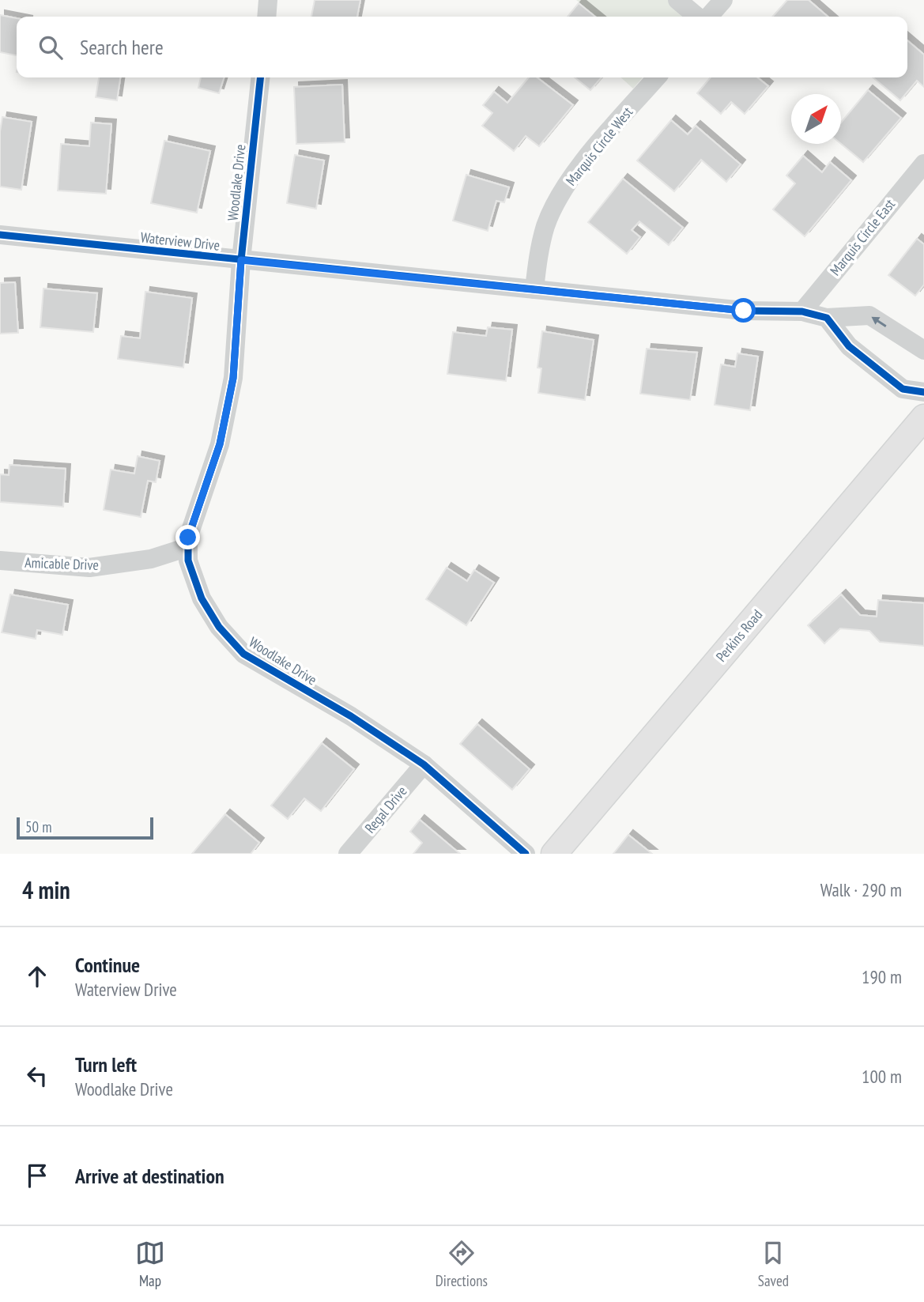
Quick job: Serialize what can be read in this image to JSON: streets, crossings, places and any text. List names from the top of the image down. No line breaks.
{"streets":{"main road":["Perkins Road"],"street":["Marquis Circle West","Woodlake Drive","Marquis Circle East","Waterview Drive","Amicable Drive","Regal Drive"]},"crossings":[["Marquis Circle West","Waterview Drive"],["Woodlake Drive","Waterview Drive"],["Woodlake Drive","Amicable Drive"],["Woodlake Drive","Regal Drive"],["Marquis Circle East","Waterview Drive"]],"scale_bar":"50 m","north":"top right","page":{"search":"Search here","scale":"50 m","heading":["4 min","Walk · 290 m"],"list":[["Continue","Waterview Drive","190 m"],["Turn left","Woodlake Drive","100 m"],"Arrive at destination"],"nav":["Map","Directions","Saved"]}}
